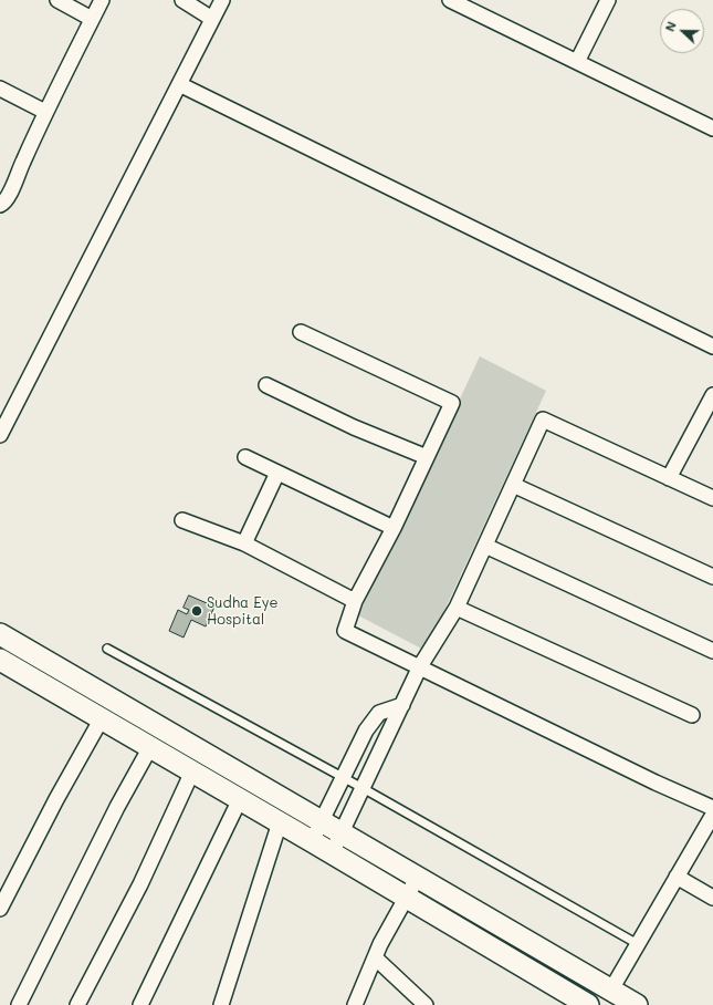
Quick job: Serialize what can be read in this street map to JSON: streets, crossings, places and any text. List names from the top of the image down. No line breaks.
{"places":["Sudha Eye Hospital"],"north":"left"}
